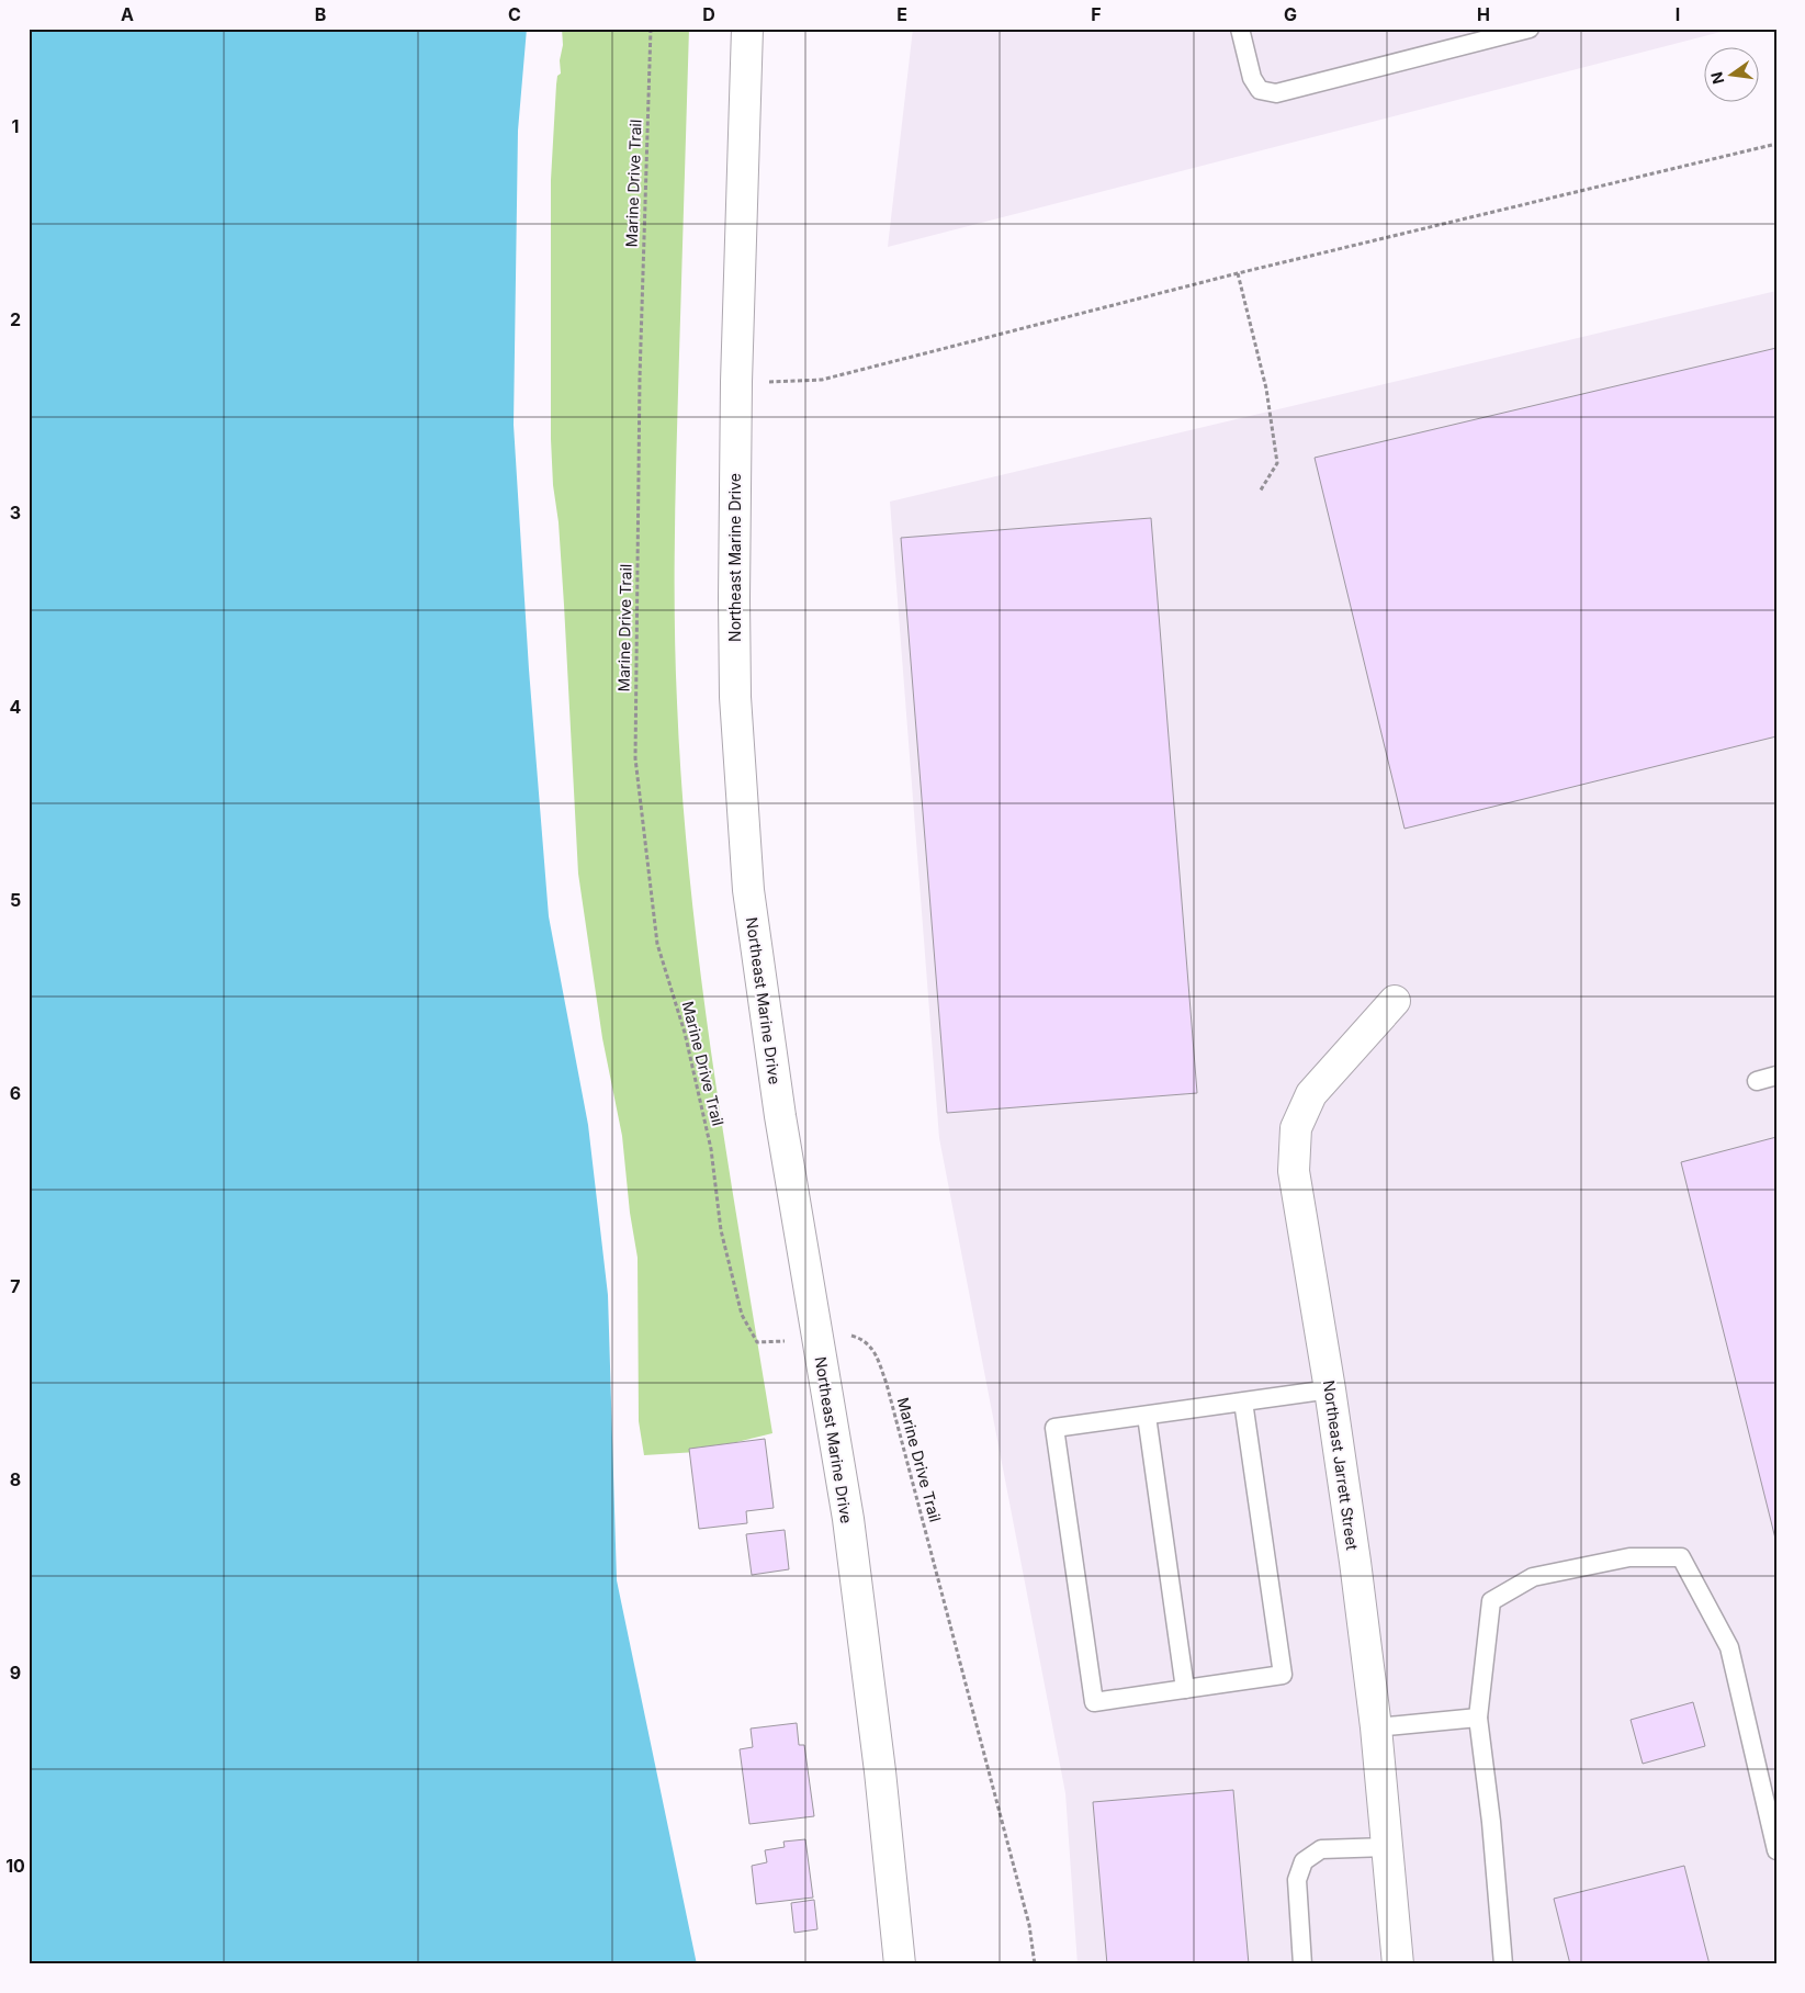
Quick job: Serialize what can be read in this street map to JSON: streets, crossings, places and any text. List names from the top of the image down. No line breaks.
{"streets":{"main road":["Northeast Marine Drive","Northeast Jarrett Street"],"path":["Marine Drive Trail"]},"crossings":[["Marine Drive Trail","Northeast Marine Drive"]],"north":"left","grid":{"columns":["A","B","C","D","E","F","G","H","I"],"rows":["1","2","3","4","5","6","7","8","9","10"]}}
